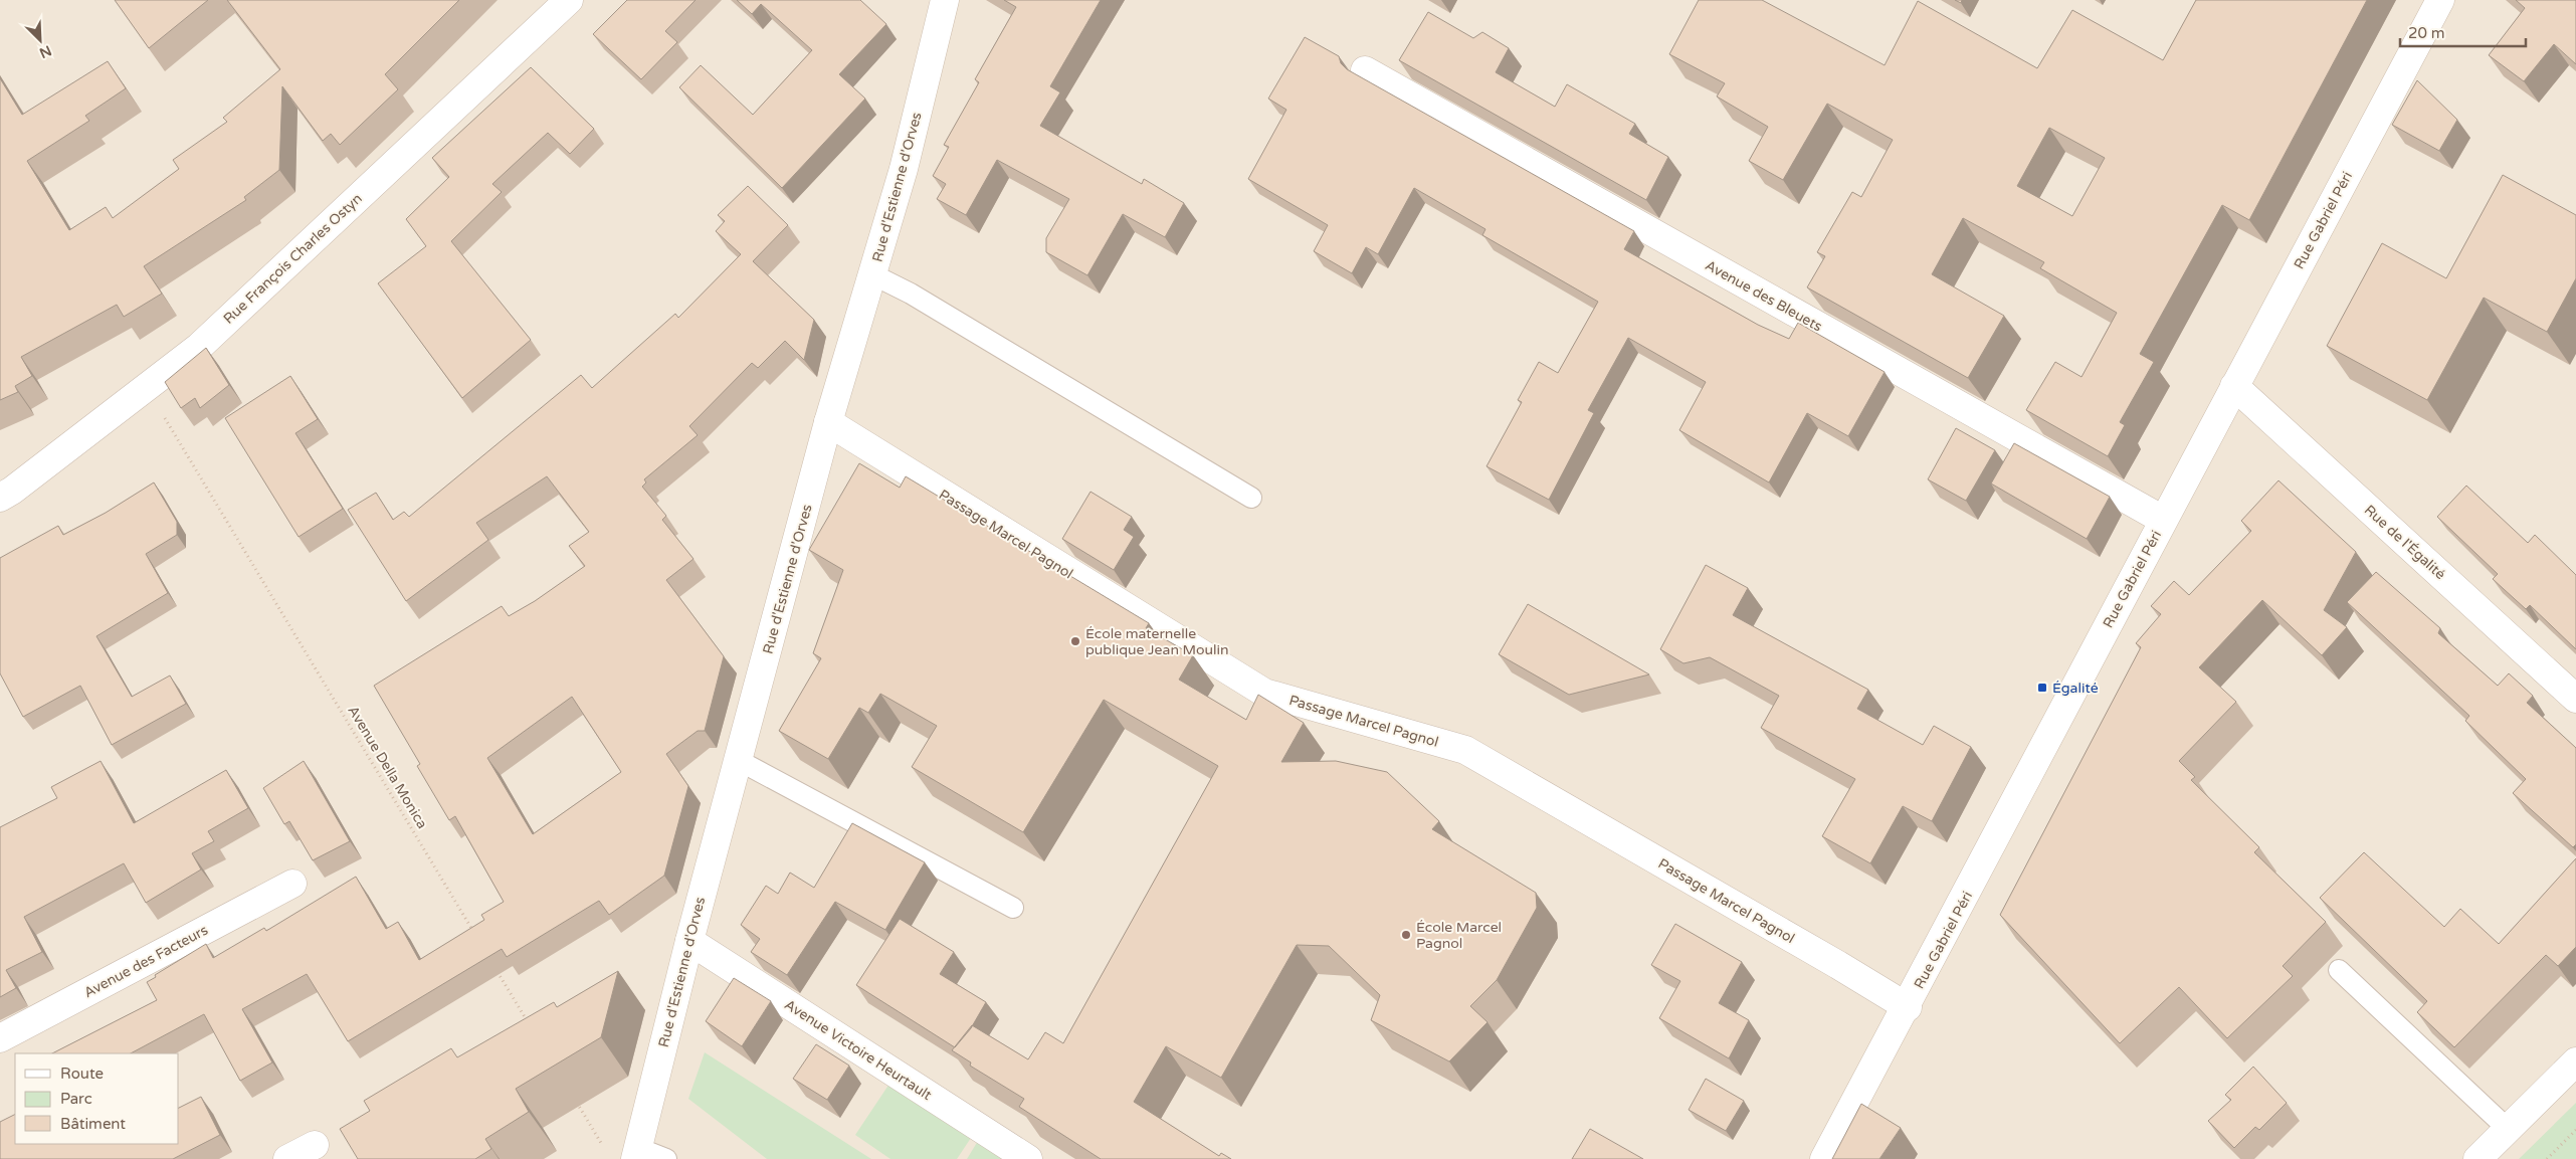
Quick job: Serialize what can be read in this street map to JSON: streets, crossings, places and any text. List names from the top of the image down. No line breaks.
{"streets":{"street":["Rue d'Estienne d'Orves","Rue Gabriel Péri","Rue François Charles Ostyn","Avenue des Bleuets","Passage Marcel Pagnol","Rue de l'Égalité","Avenue des Facteurs","Avenue Victoire Heurtault"],"path":["Avenue Della Monica"]},"crossings":[["Rue d'Estienne d'Orves","Passage Marcel Pagnol"],["Rue d'Estienne d'Orves","Avenue Victoire Heurtault"],["Rue Gabriel Péri","Avenue des Bleuets"],["Rue Gabriel Péri","Passage Marcel Pagnol"],["Rue Gabriel Péri","Rue de l'Égalité"],["Rue François Charles Ostyn","Avenue Della Monica"]],"places":{"other":["École maternelle publique Jean Moulin","École Marcel Pagnol"],"transit":["Égalité"]},"legend":["Route","Parc","Bâtiment"],"scale_bar":"20 m","north":"bottom right"}
